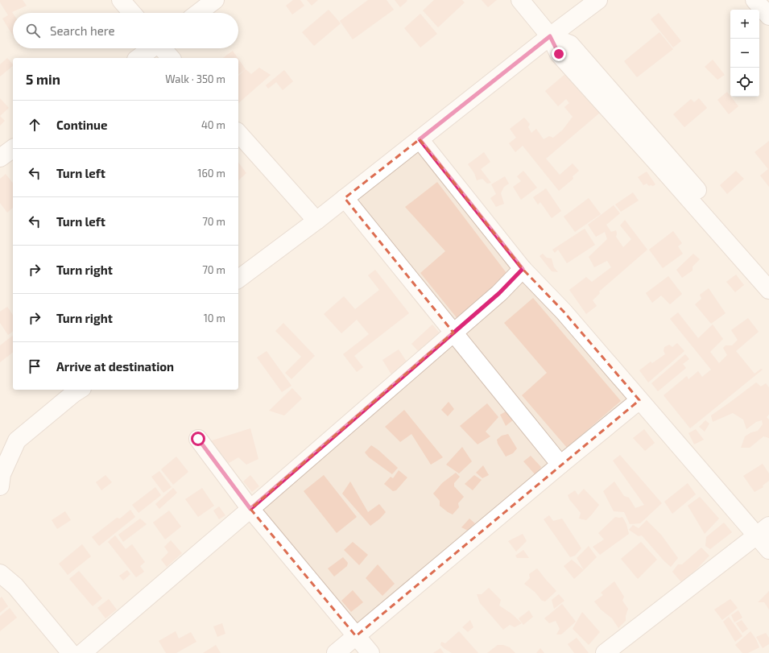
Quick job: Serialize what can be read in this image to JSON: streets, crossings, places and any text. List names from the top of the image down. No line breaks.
{"page":{"map_buttons":["+","−"],"search":"Search here","heading":["5 min","Walk · 350 m"],"list":[["Continue","40 m"],["Turn left","160 m"],["Turn left","70 m"],["Turn right","70 m"],["Turn right","10 m"],"Arrive at destination"]}}
